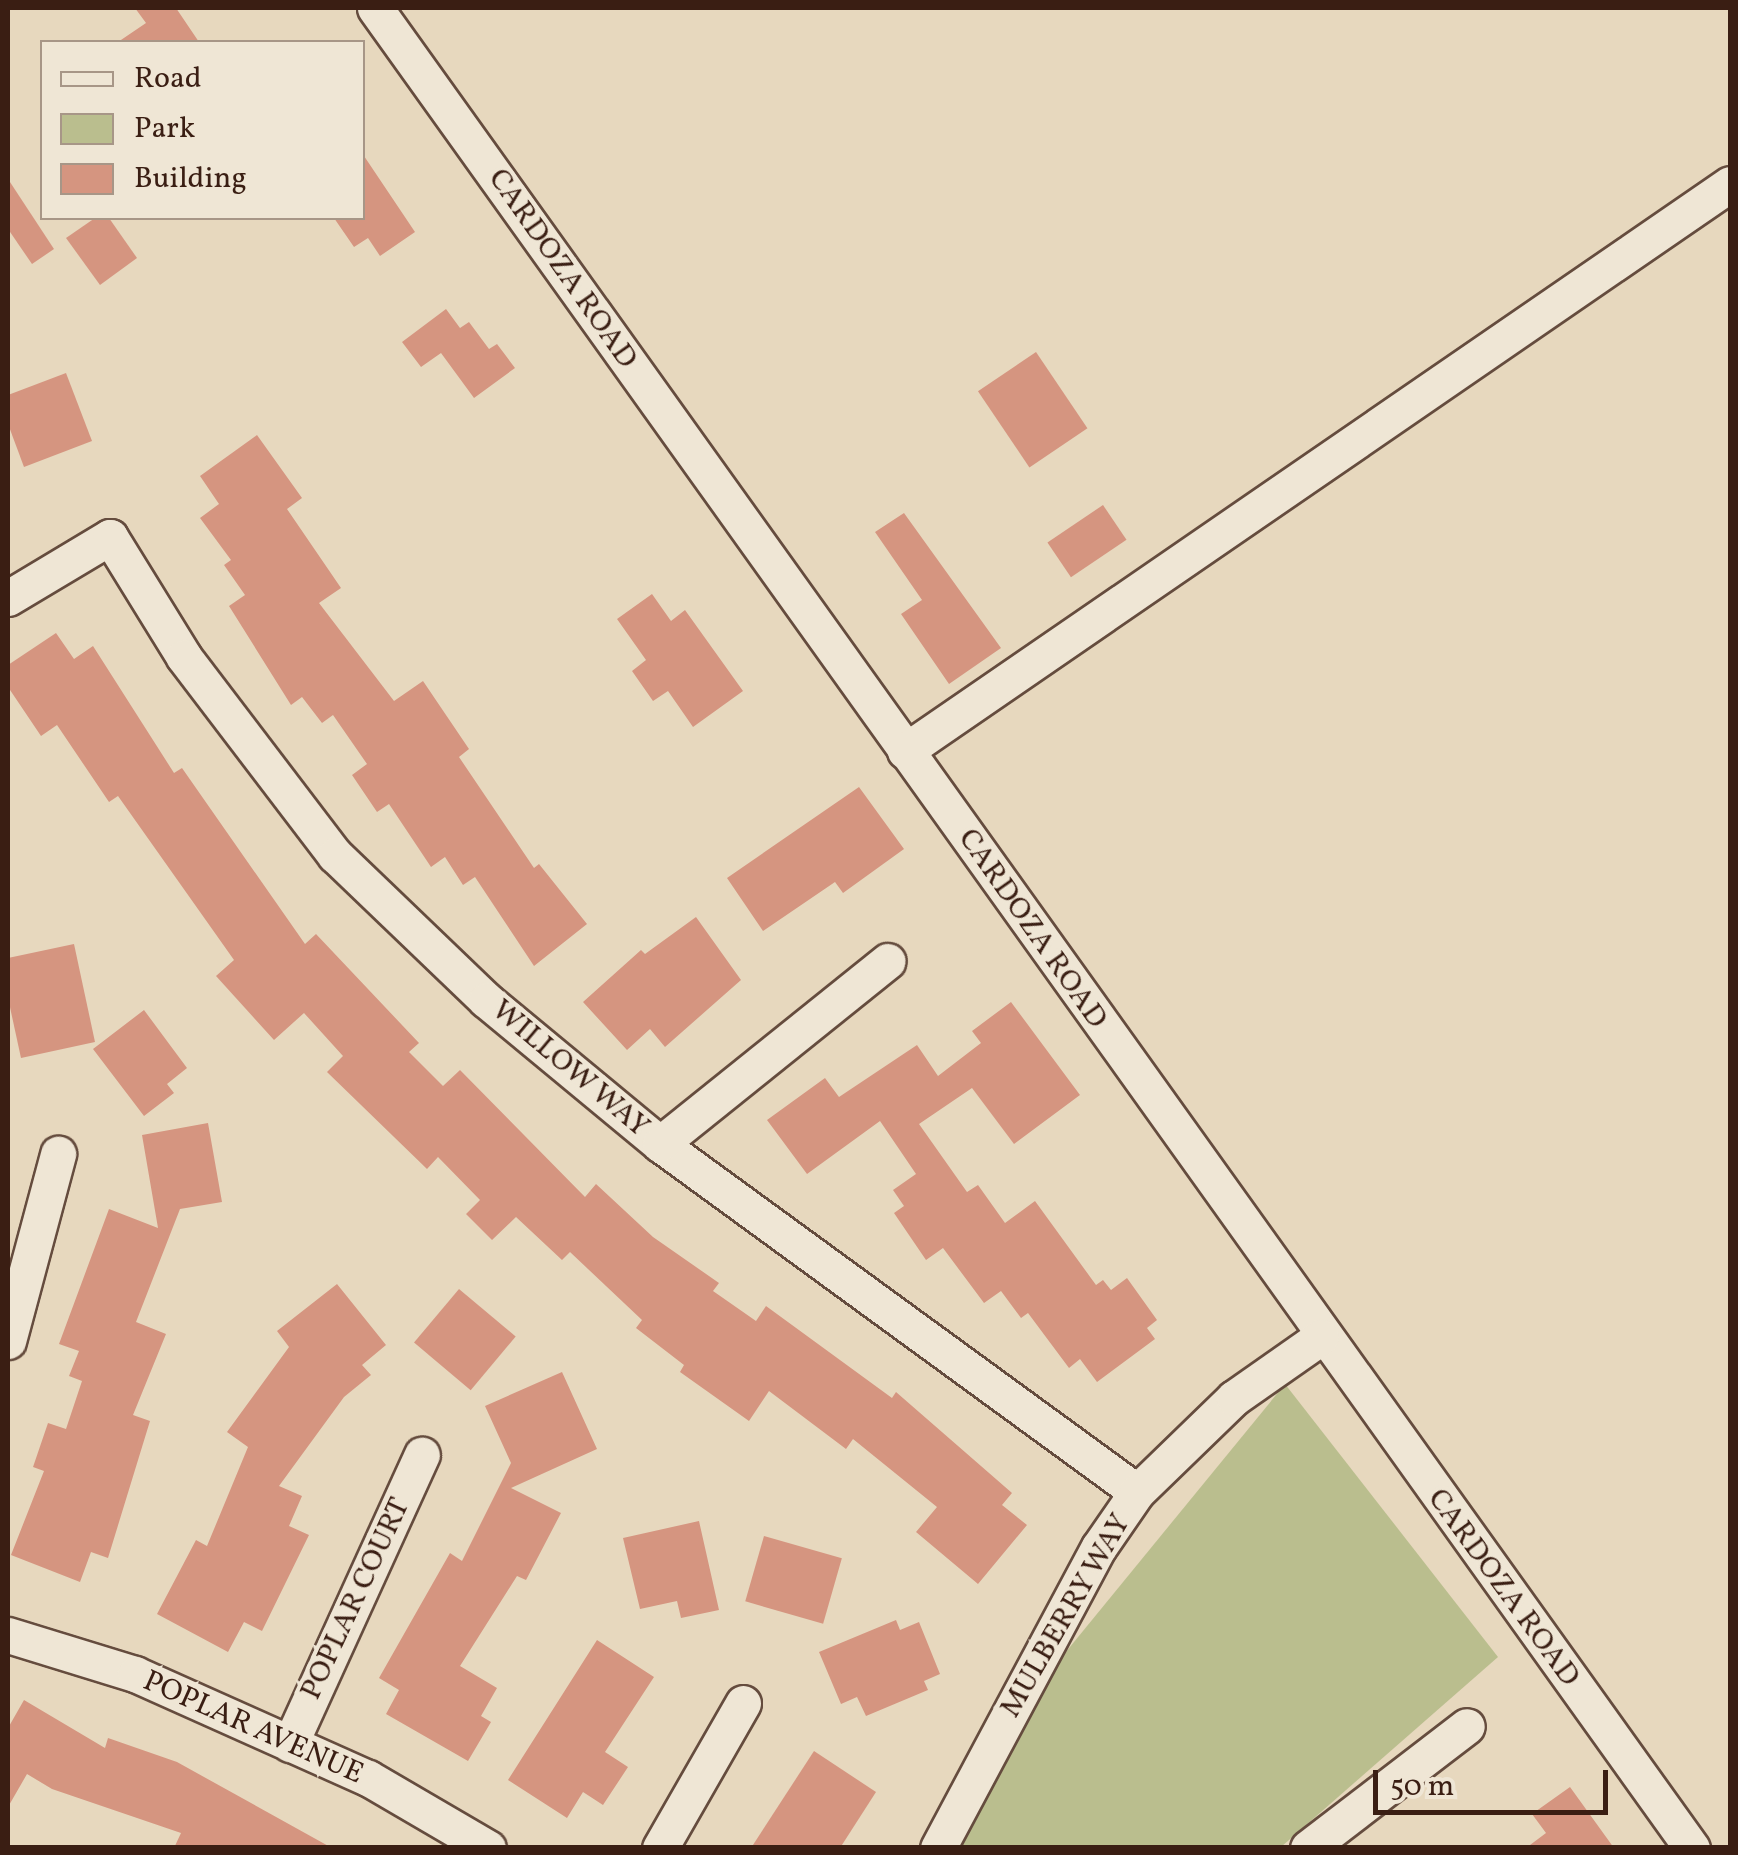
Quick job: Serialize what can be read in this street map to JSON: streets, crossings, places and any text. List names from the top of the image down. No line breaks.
{"streets":{"street":["CARDOZA ROAD","WILLOW WAY","POPLAR COURT","MULBERRY WAY","POPLAR AVENUE"]},"crossings":[["CARDOZA ROAD","MULBERRY WAY"],["WILLOW WAY","MULBERRY WAY"],["POPLAR COURT","POPLAR AVENUE"]],"legend":["Road","Park","Building"],"scale_bar":"50 m"}
